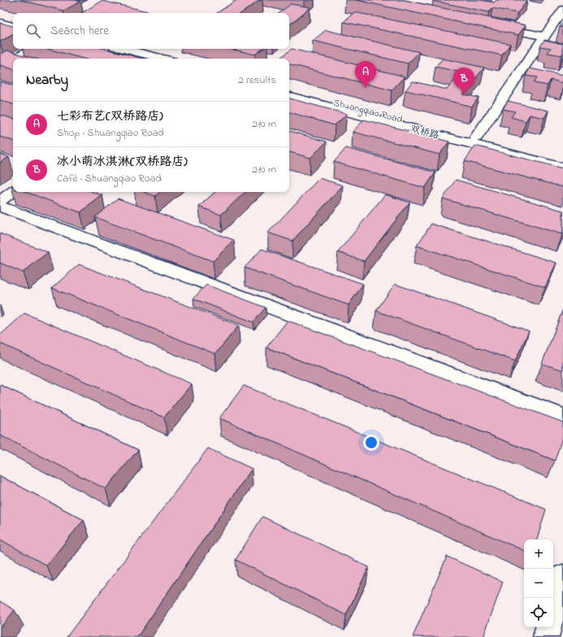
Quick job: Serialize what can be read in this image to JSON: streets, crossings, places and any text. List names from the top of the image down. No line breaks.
{"streets":{"street":["Shuangqiao Road","双桥路"]},"page":{"search":"Search here","heading":["Nearby","2 results"],"pins":["A","B"],"list":[{"mark":"A","name":"七彩布艺(双桥路店)","note":"Shop · Shuangqiao Road","value":"210 m"},{"mark":"B","name":"冰小萌冰淇淋(双桥路店)","note":"Café · Shuangqiao Road","value":"210 m"}],"map_buttons":["+","−"]}}
